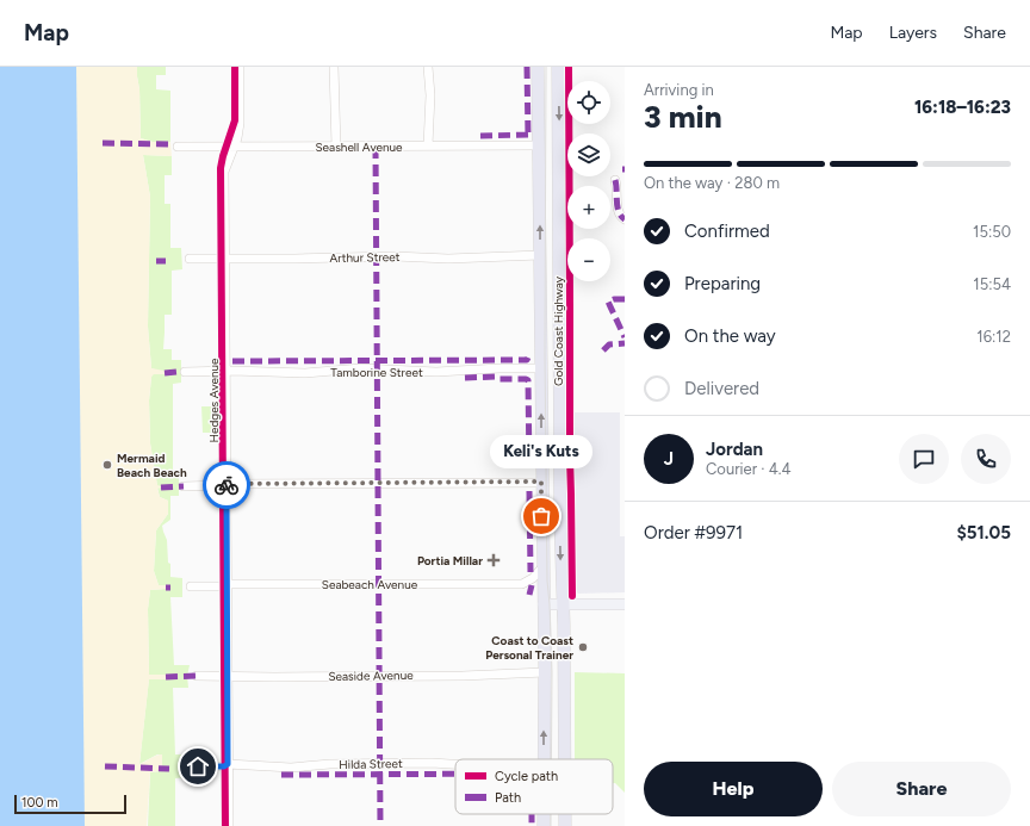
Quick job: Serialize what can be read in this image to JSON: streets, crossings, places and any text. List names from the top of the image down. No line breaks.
{"streets":{"highway":["Gold Coast Highway"],"street":["Seashell Avenue","Arthur Street","Tamborine Street","Hedges Avenue","Seabeach Avenue","Seaside Avenue","Hilda Street"]},"crossings":[["Seashell Avenue","Gold Coast Highway"],["Seashell Avenue","Hedges Avenue"],["Arthur Street","Gold Coast Highway"],["Arthur Street","Hedges Avenue"],["Gold Coast Highway","Tamborine Street"],["Gold Coast Highway","Seabeach Avenue"],["Gold Coast Highway","Seaside Avenue"],["Tamborine Street","Hedges Avenue"],["Hedges Avenue","Seabeach Avenue"],["Hedges Avenue","Seaside Avenue"],["Hedges Avenue","Hilda Street"]],"places":{"other":["Mermaid Beach Beach","Keli's Kuts","Coast to Coast Personal Trainer"],"health":["Portia Millar"]},"legend":["Cycle path","Path"],"scale_bar":"100 m","page":{"header":"Map","nav":["Map","Layers","Share"],"heading":["3 min","Arriving in","16:18–16:23"],"panel":["Jordan","Courier · 4.4","Order #9971","$51.05"],"map_buttons":["+","−"],"bar":"On the way · 280 m","list":[["Confirmed","15:50"],["Preparing","15:54"],["On the way","16:12"],"Delivered"],"round":"J","bubble":"Keli's Kuts","buttons":["Help","Share"],"scale":"100 m"}}
